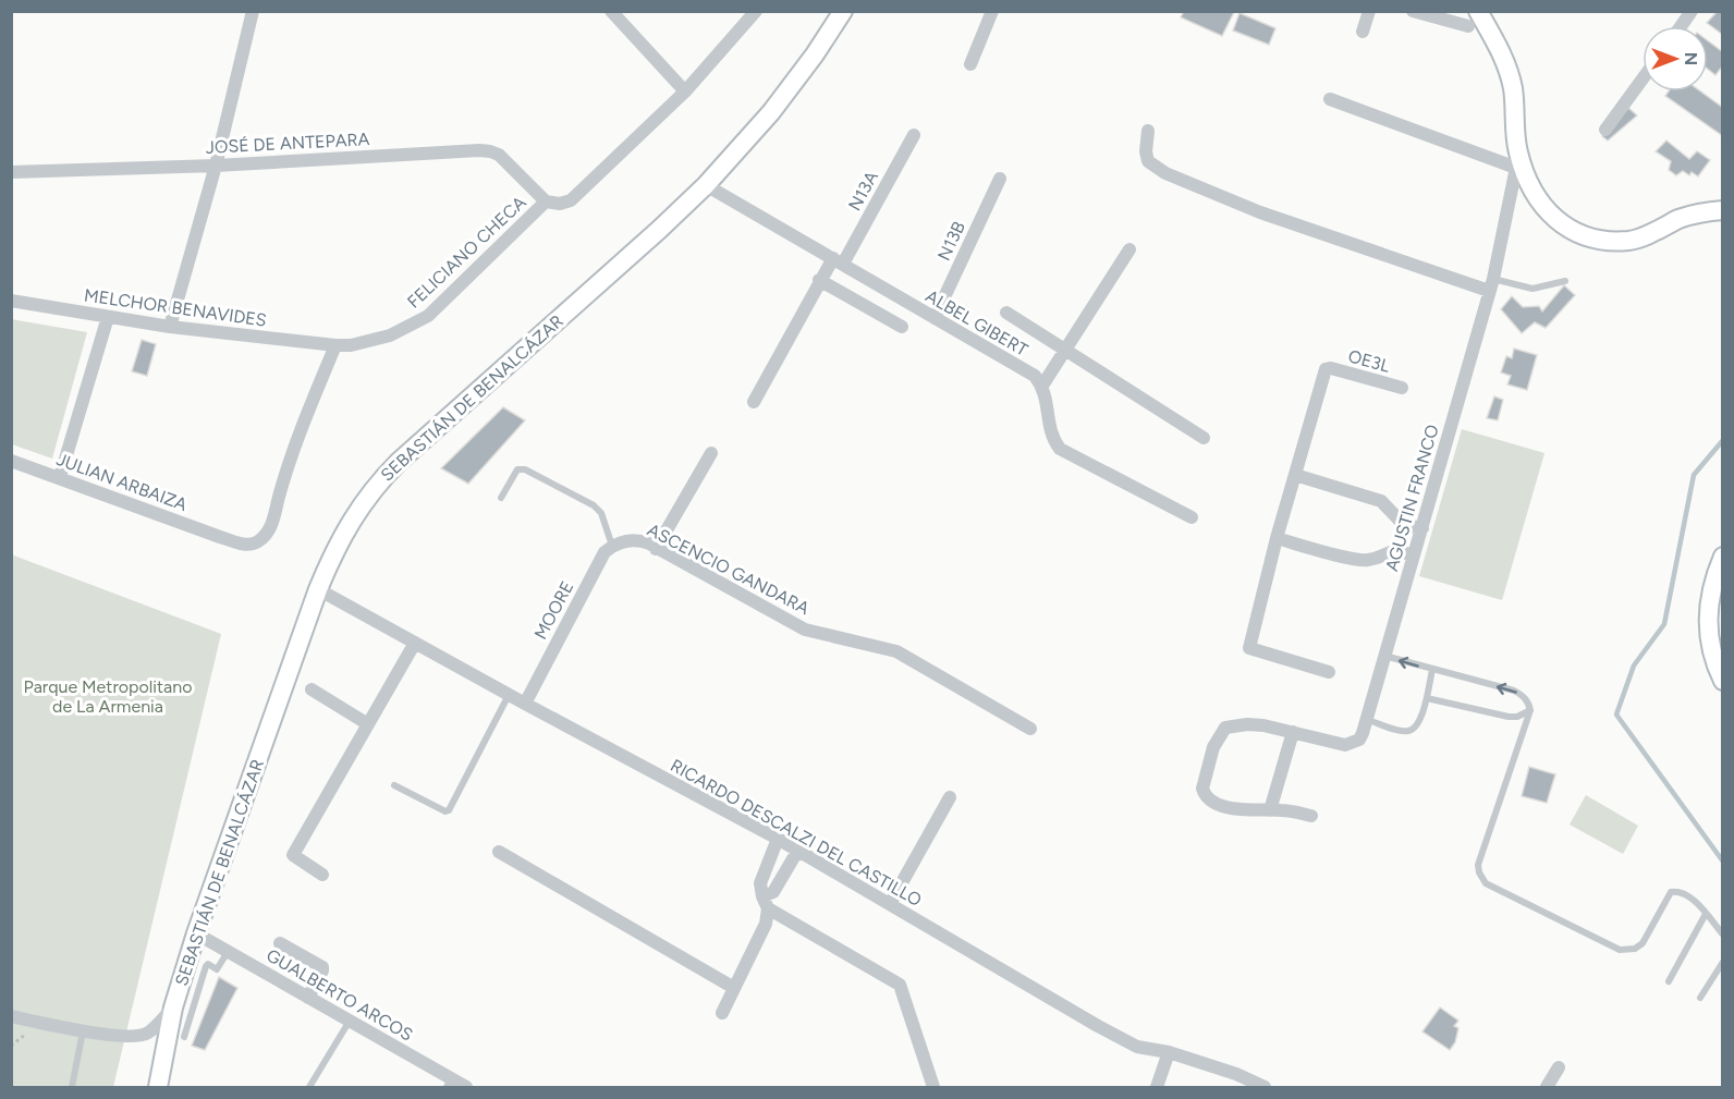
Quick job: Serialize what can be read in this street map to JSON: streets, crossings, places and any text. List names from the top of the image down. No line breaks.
{"streets":{"main road":["SEBASTIÁN DE BENALCÁZAR"],"street":["JOSÉ DE ANTEPARA","N13A","N13B","FELICIANO CHECA","MELCHOR BENAVIDES","ALBEL GIBERT","OE3L","JULIAN ARBAIZA","AGUSTIN FRANCO","ASCENCIO GANDARA","MOORE","RICARDO DESCALZI DEL CASTILLO","GUALBERTO ARCOS"]},"crossings":[["JOSÉ DE ANTEPARA","FELICIANO CHECA"],["N13A","ALBEL GIBERT"],["N13B","ALBEL GIBERT"],["FELICIANO CHECA","MELCHOR BENAVIDES"],["FELICIANO CHECA","JULIAN ARBAIZA"],["MELCHOR BENAVIDES","JULIAN ARBAIZA"],["ALBEL GIBERT","SEBASTIÁN DE BENALCÁZAR"],["SEBASTIÁN DE BENALCÁZAR","RICARDO DESCALZI DEL CASTILLO"],["SEBASTIÁN DE BENALCÁZAR","GUALBERTO ARCOS"],["ASCENCIO GANDARA","MOORE"],["MOORE","RICARDO DESCALZI DEL CASTILLO"]],"parks":["Parque Metropolitano de La Armenia"],"north":"right"}
